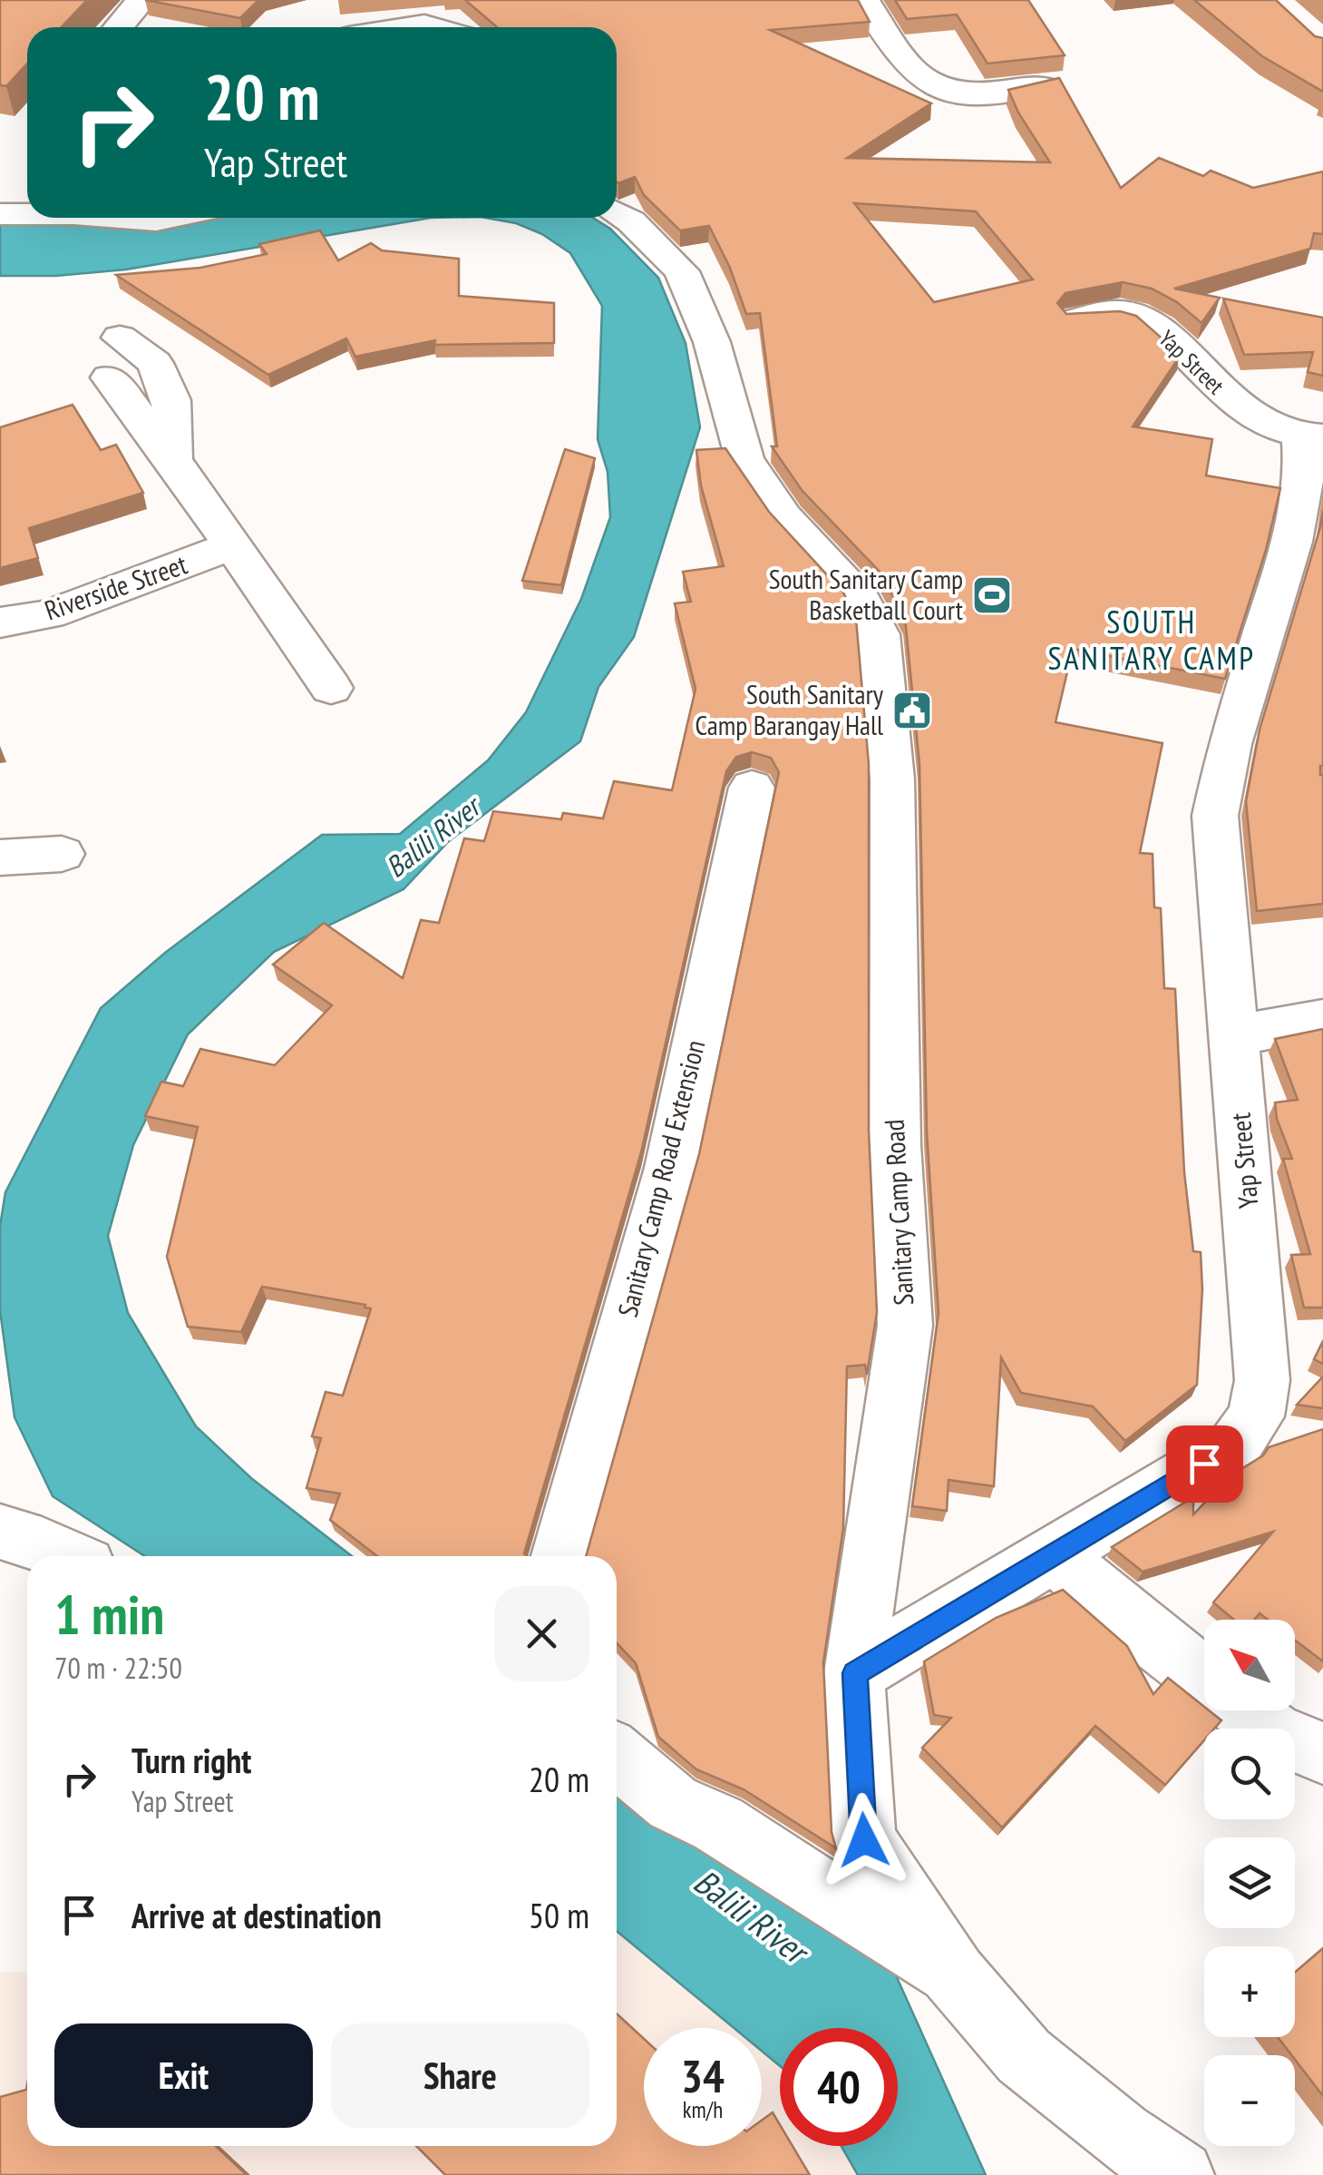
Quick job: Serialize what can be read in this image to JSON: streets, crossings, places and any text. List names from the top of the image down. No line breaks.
{"streets":{"street":["Yap Street","Riverside Street","Sanitary Camp Road Extension","Sanitary Camp Road"]},"crossings":[["Yap Street","Sanitary Camp Road"]],"districts":["SOUTH SANITARY CAMP"],"water":["Balili River"],"places":{"sports":["South Sanitary Camp Basketball Court"],"public building":["South Sanitary Camp Barangay Hall"]},"north":"top left","page":{"turn":["20 m","Yap Street"],"heading":["1 min","70 m · 22:50"],"map_buttons":["+","−"],"list":[{"name":"Turn right","note":"Yap Street","value":"20 m"},{"name":"Arrive at destination","value":"50 m"}],"buttons":["Exit","Share"],"speed":"34 km/h","limit":"40"}}
